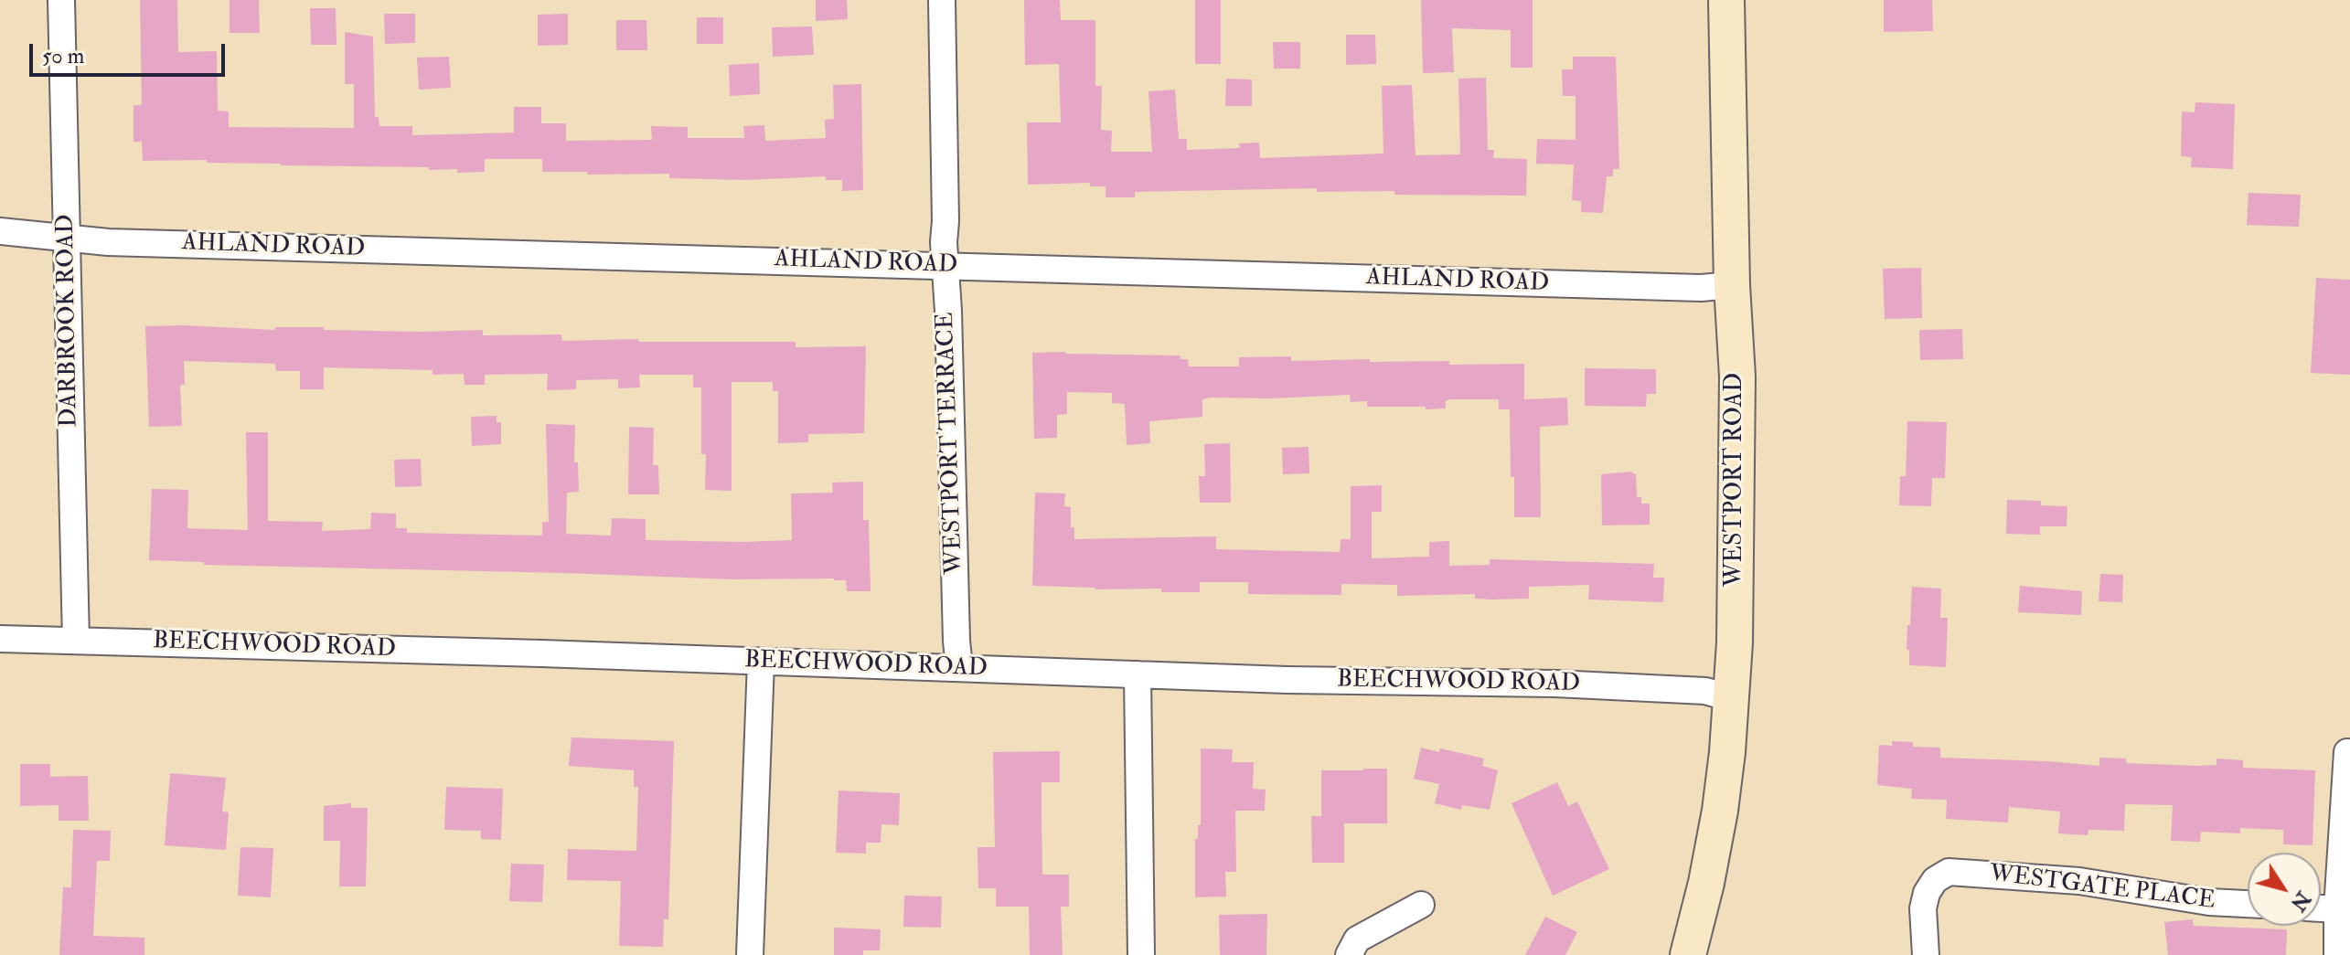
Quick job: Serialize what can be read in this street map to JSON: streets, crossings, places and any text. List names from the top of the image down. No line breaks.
{"streets":{"main road":["WESTPORT ROAD"],"street":["AHLAND ROAD","DARBROOK ROAD","WESTPORT TERRACE","BEECHWOOD ROAD","WESTGATE PLACE"]},"crossings":[["AHLAND ROAD","DARBROOK ROAD"],["AHLAND ROAD","WESTPORT TERRACE"],["AHLAND ROAD","WESTPORT ROAD"],["DARBROOK ROAD","BEECHWOOD ROAD"],["WESTPORT TERRACE","BEECHWOOD ROAD"],["WESTPORT ROAD","BEECHWOOD ROAD"]],"scale_bar":"50 m","north":"bottom right"}
